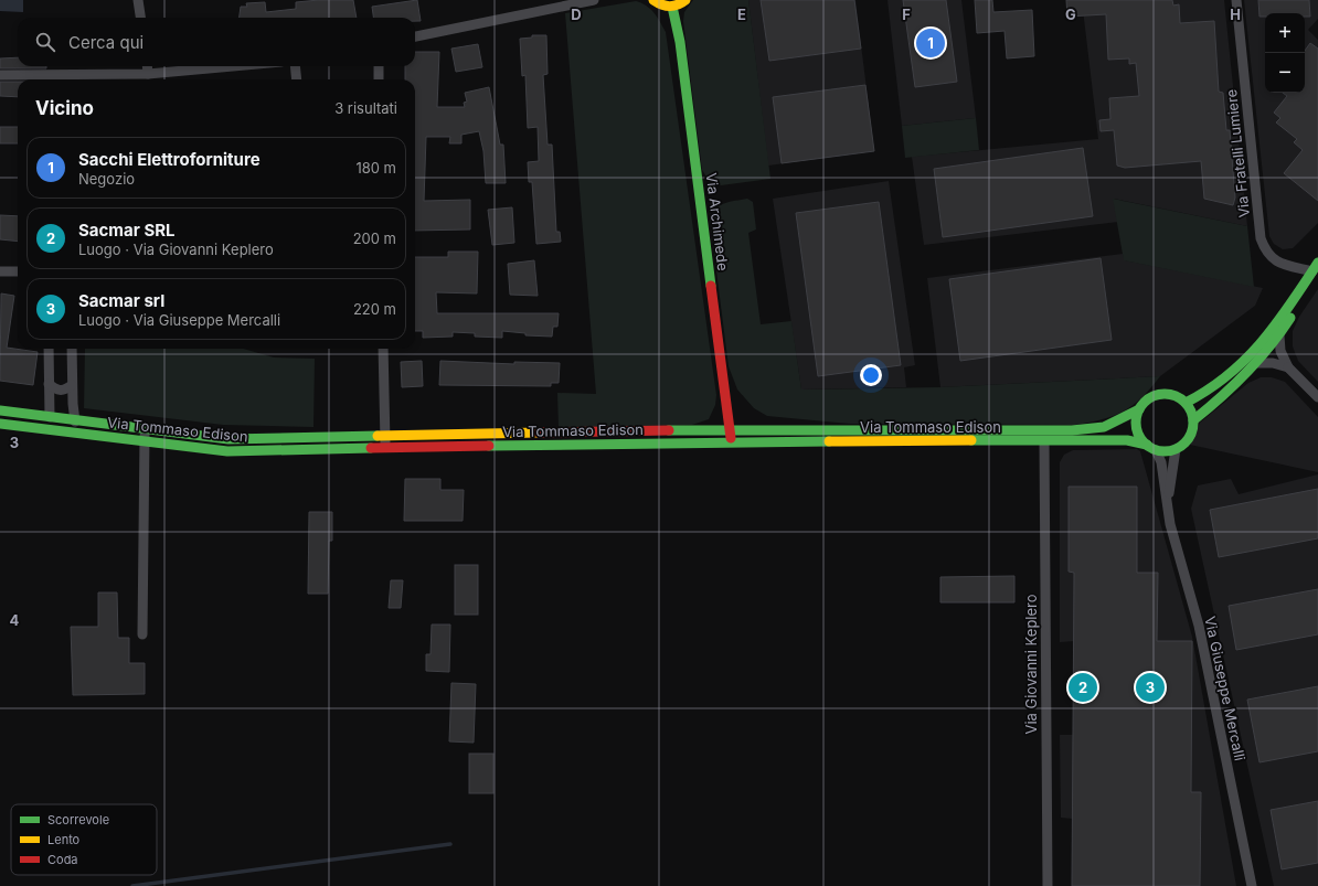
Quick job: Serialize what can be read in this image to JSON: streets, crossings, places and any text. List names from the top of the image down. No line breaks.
{"streets":{"street":["Via Fratelli Lumiere","Via Archimede","Via Tommaso Edison","Via Giovanni Keplero","Via Giuseppe Mercalli"]},"crossings":[["Via Archimede","Via Tommaso Edison"],["Via Tommaso Edison","Via Giovanni Keplero"],["Via Tommaso Edison","Via Giuseppe Mercalli"]],"legend":["Scorrevole","Lento","Coda"],"page":{"map_buttons":["+","−"],"search":"Cerca qui","pins":["1","2","3"],"heading":["Vicino","3 risultati"],"list":[{"mark":"1","name":"Sacchi Elettroforniture","note":"Negozio","value":"180 m"},{"mark":"2","name":"Sacmar SRL","note":"Luogo · Via Giovanni Keplero","value":"200 m"},{"mark":"3","name":"Sacmar srl","note":"Luogo · Via Giuseppe Mercalli","value":"220 m"}]},"grid":{"columns":["D","E","F","G","H"],"rows":["3","4"]}}
